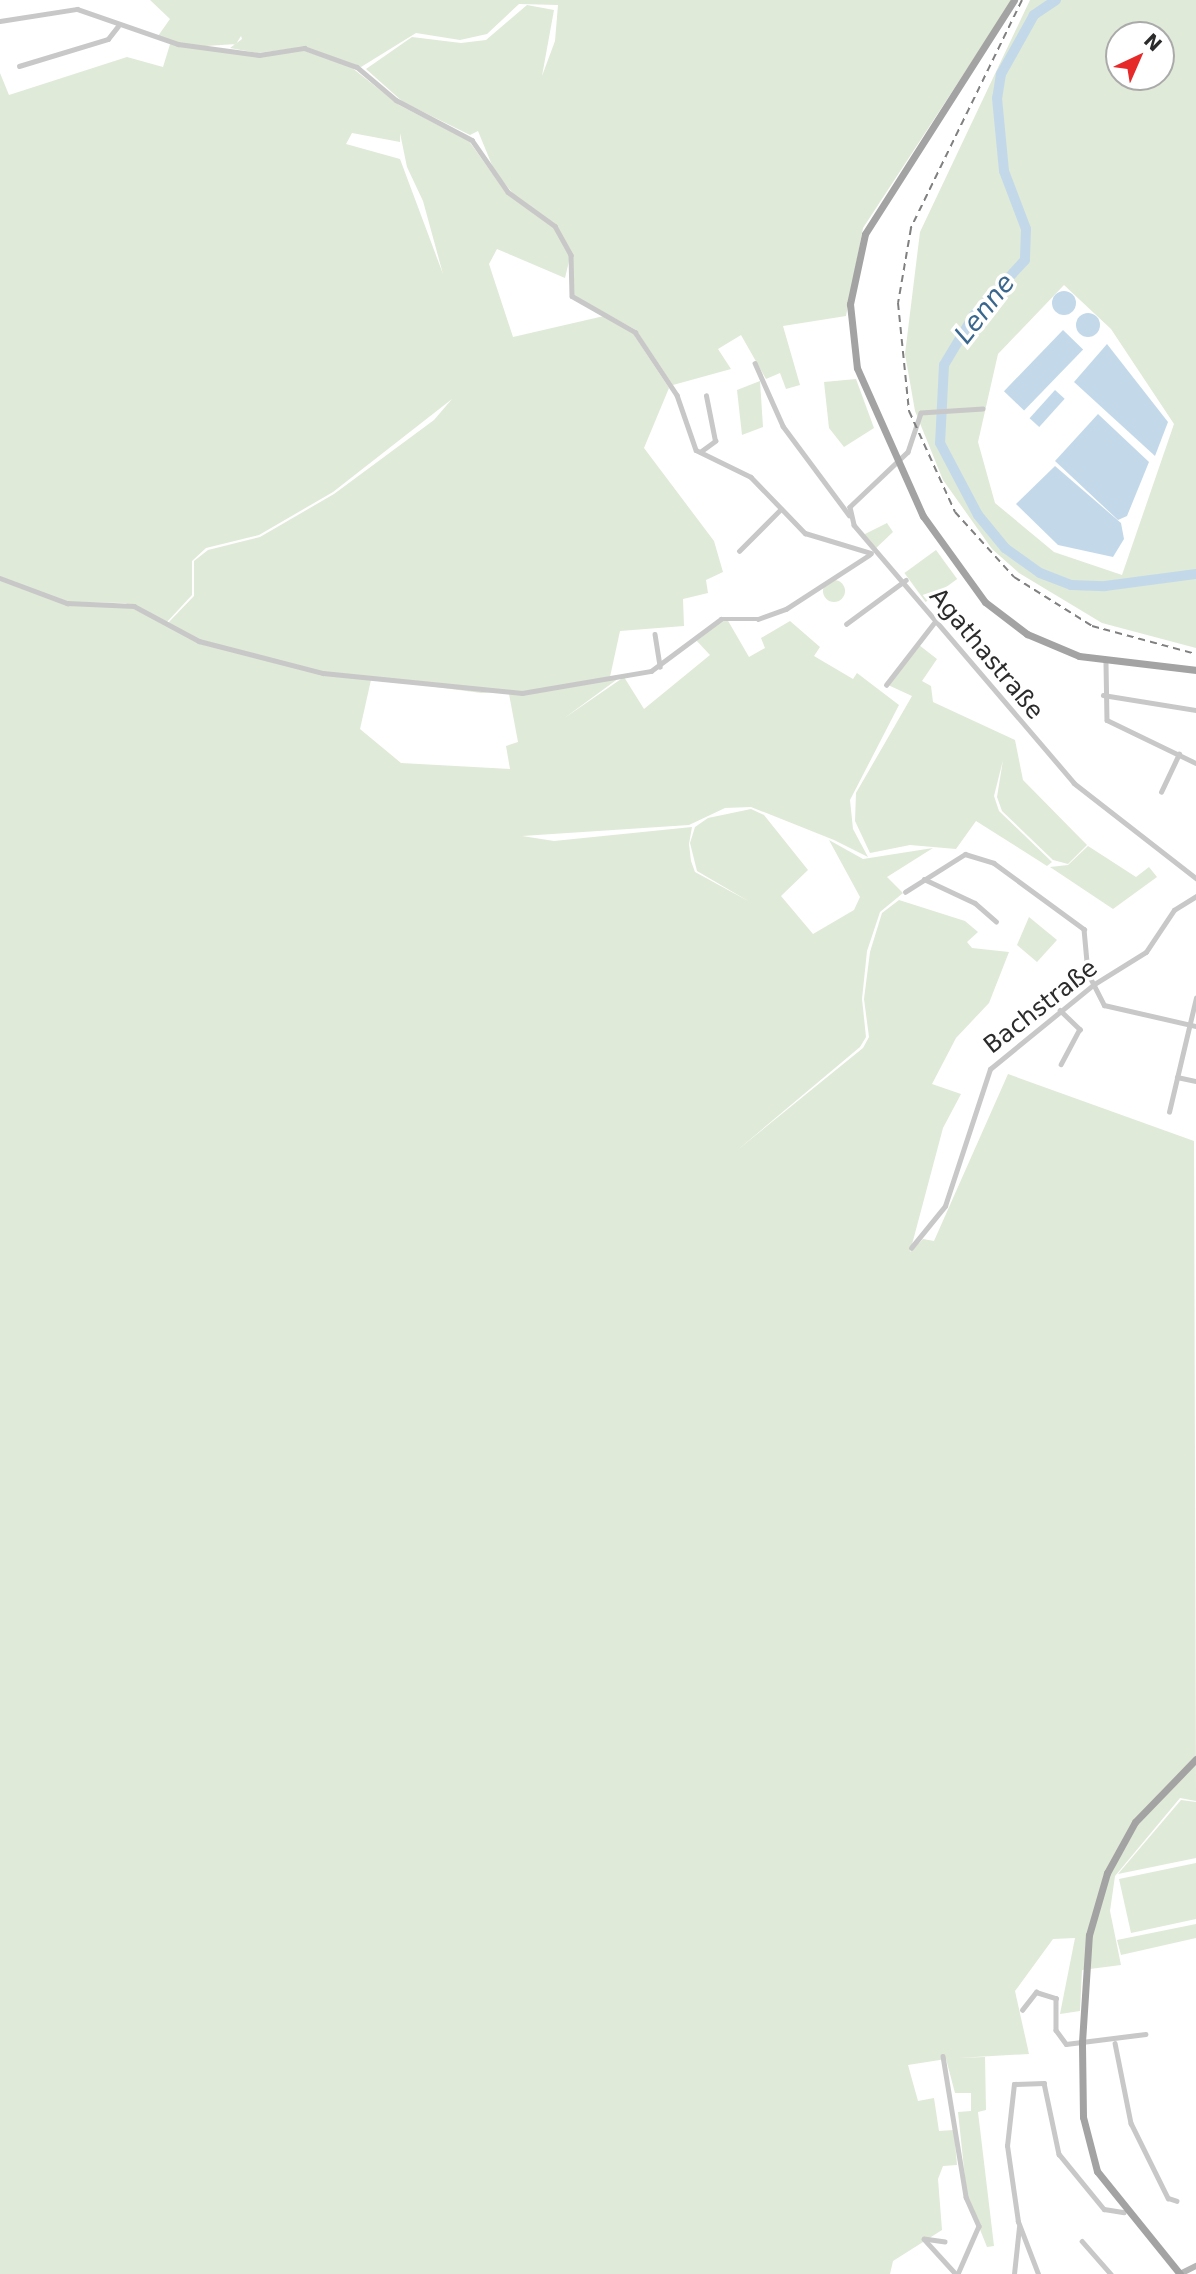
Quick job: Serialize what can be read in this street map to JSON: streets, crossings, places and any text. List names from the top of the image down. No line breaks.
{"streets":{"street":["Agathastraße","Bachstraße"]},"water":["Lenne"],"north":"top right"}
